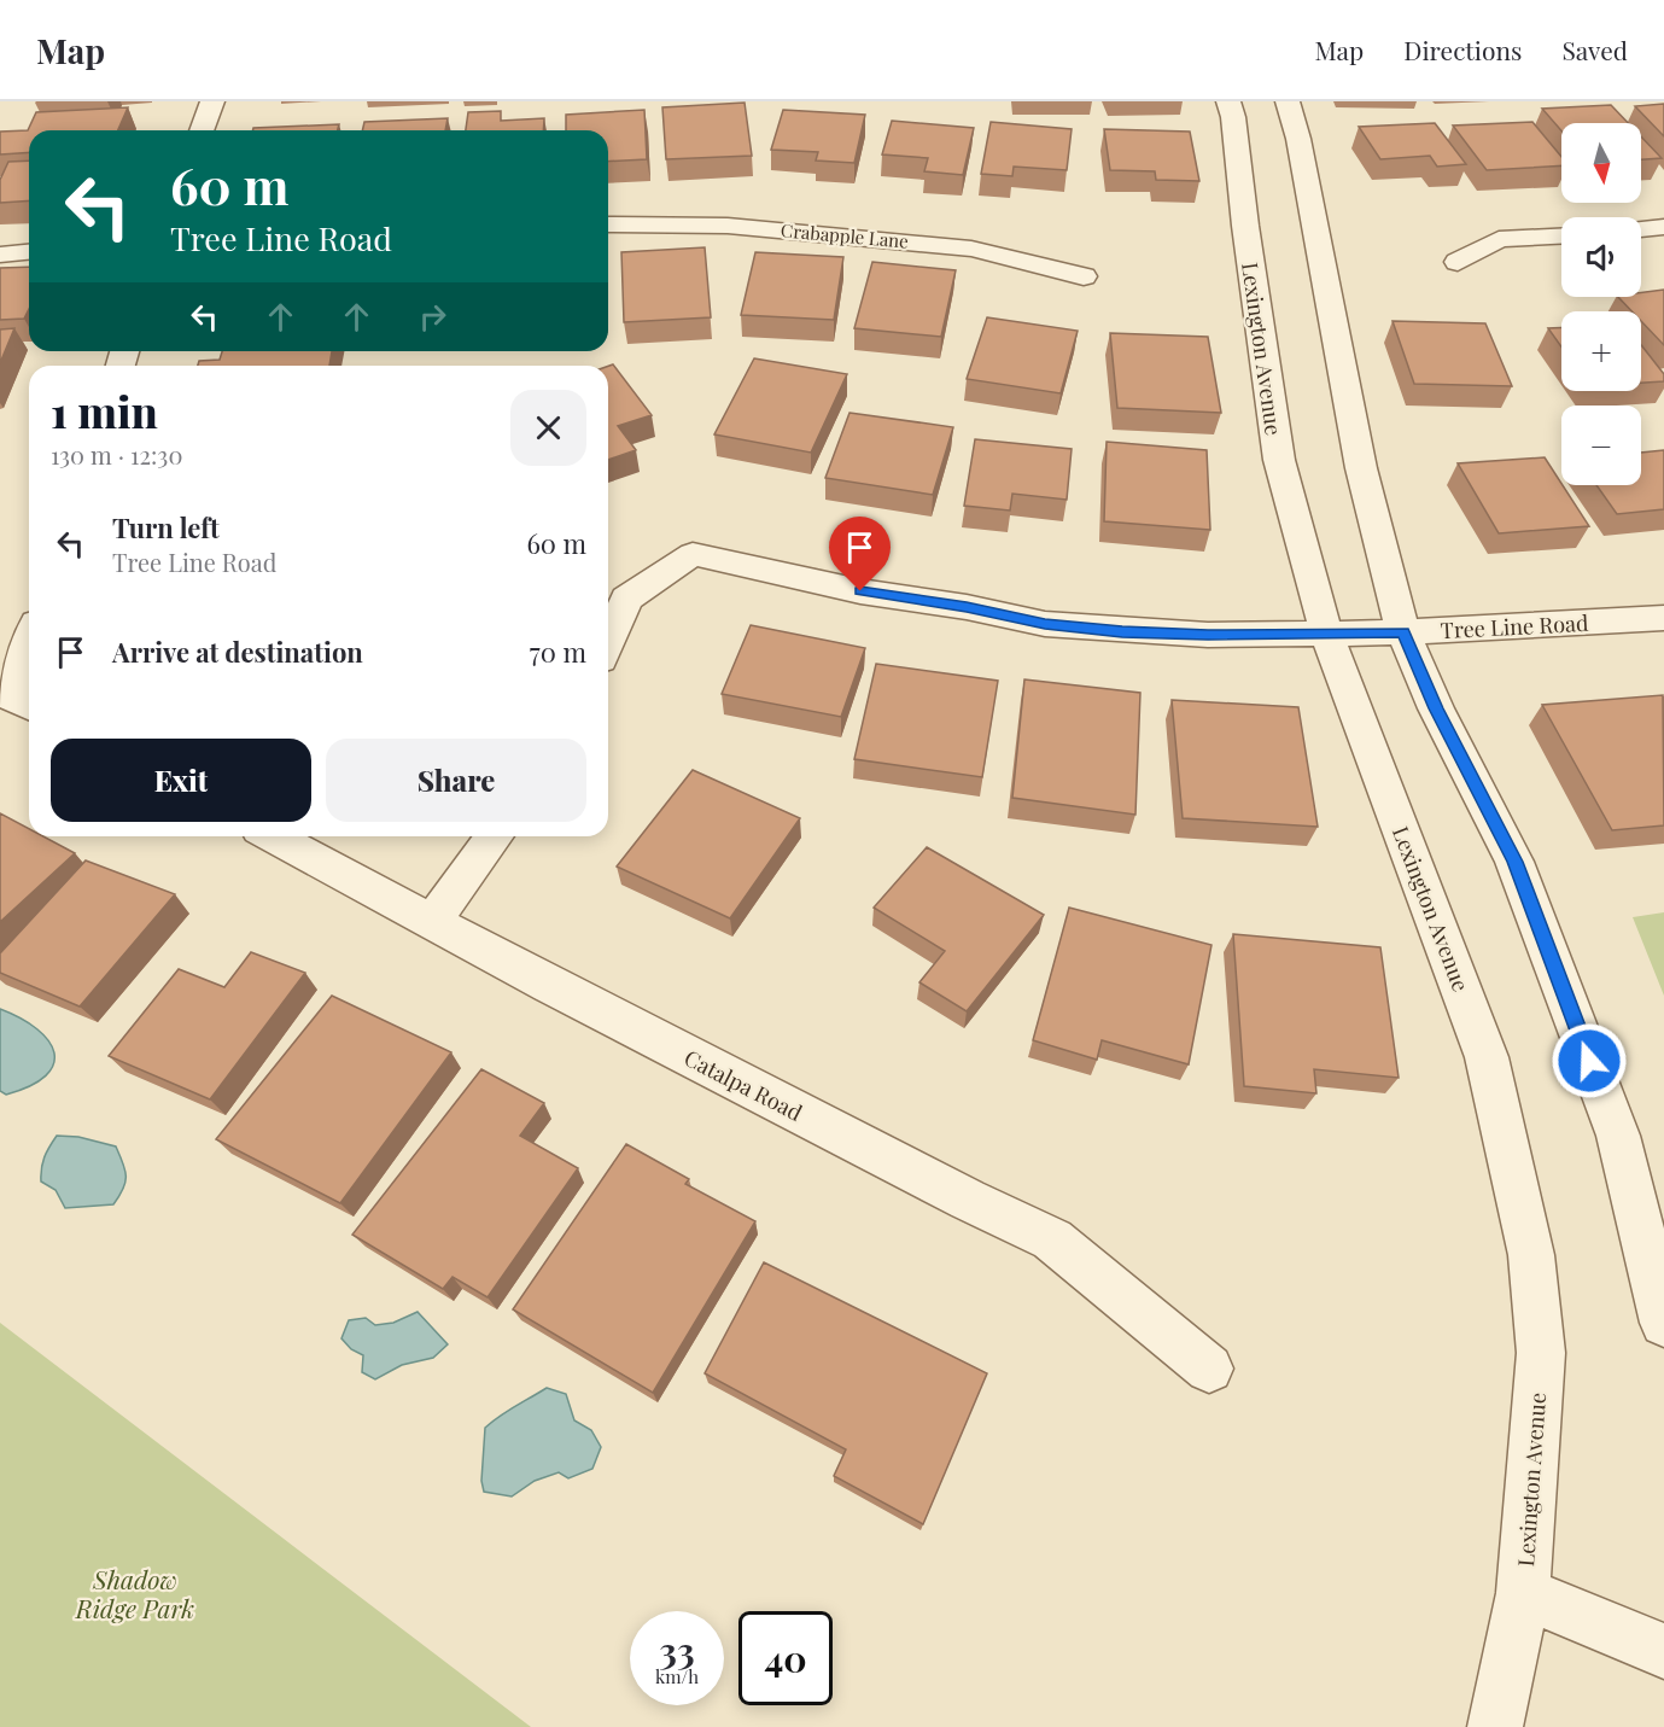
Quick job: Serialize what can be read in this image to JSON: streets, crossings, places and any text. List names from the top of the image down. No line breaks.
{"streets":{"street":["Crabapple Lane","Lexington Avenue","Tree Line Road","Catalpa Road"]},"crossings":[["Lexington Avenue","Tree Line Road"]],"parks":["Shadow Ridge Park"],"north":"bottom","page":{"header":"Map","nav":["Map","Directions","Saved"],"map_buttons":["+","−"],"turn":["60 m","Tree Line Road"],"heading":["1 min","130 m · 12:30"],"list":[{"name":"Turn left","note":"Tree Line Road","value":"60 m"},{"name":"Arrive at destination","value":"70 m"}],"buttons":["Exit","Share"],"speed":"33 km/h","limit":"40"}}
